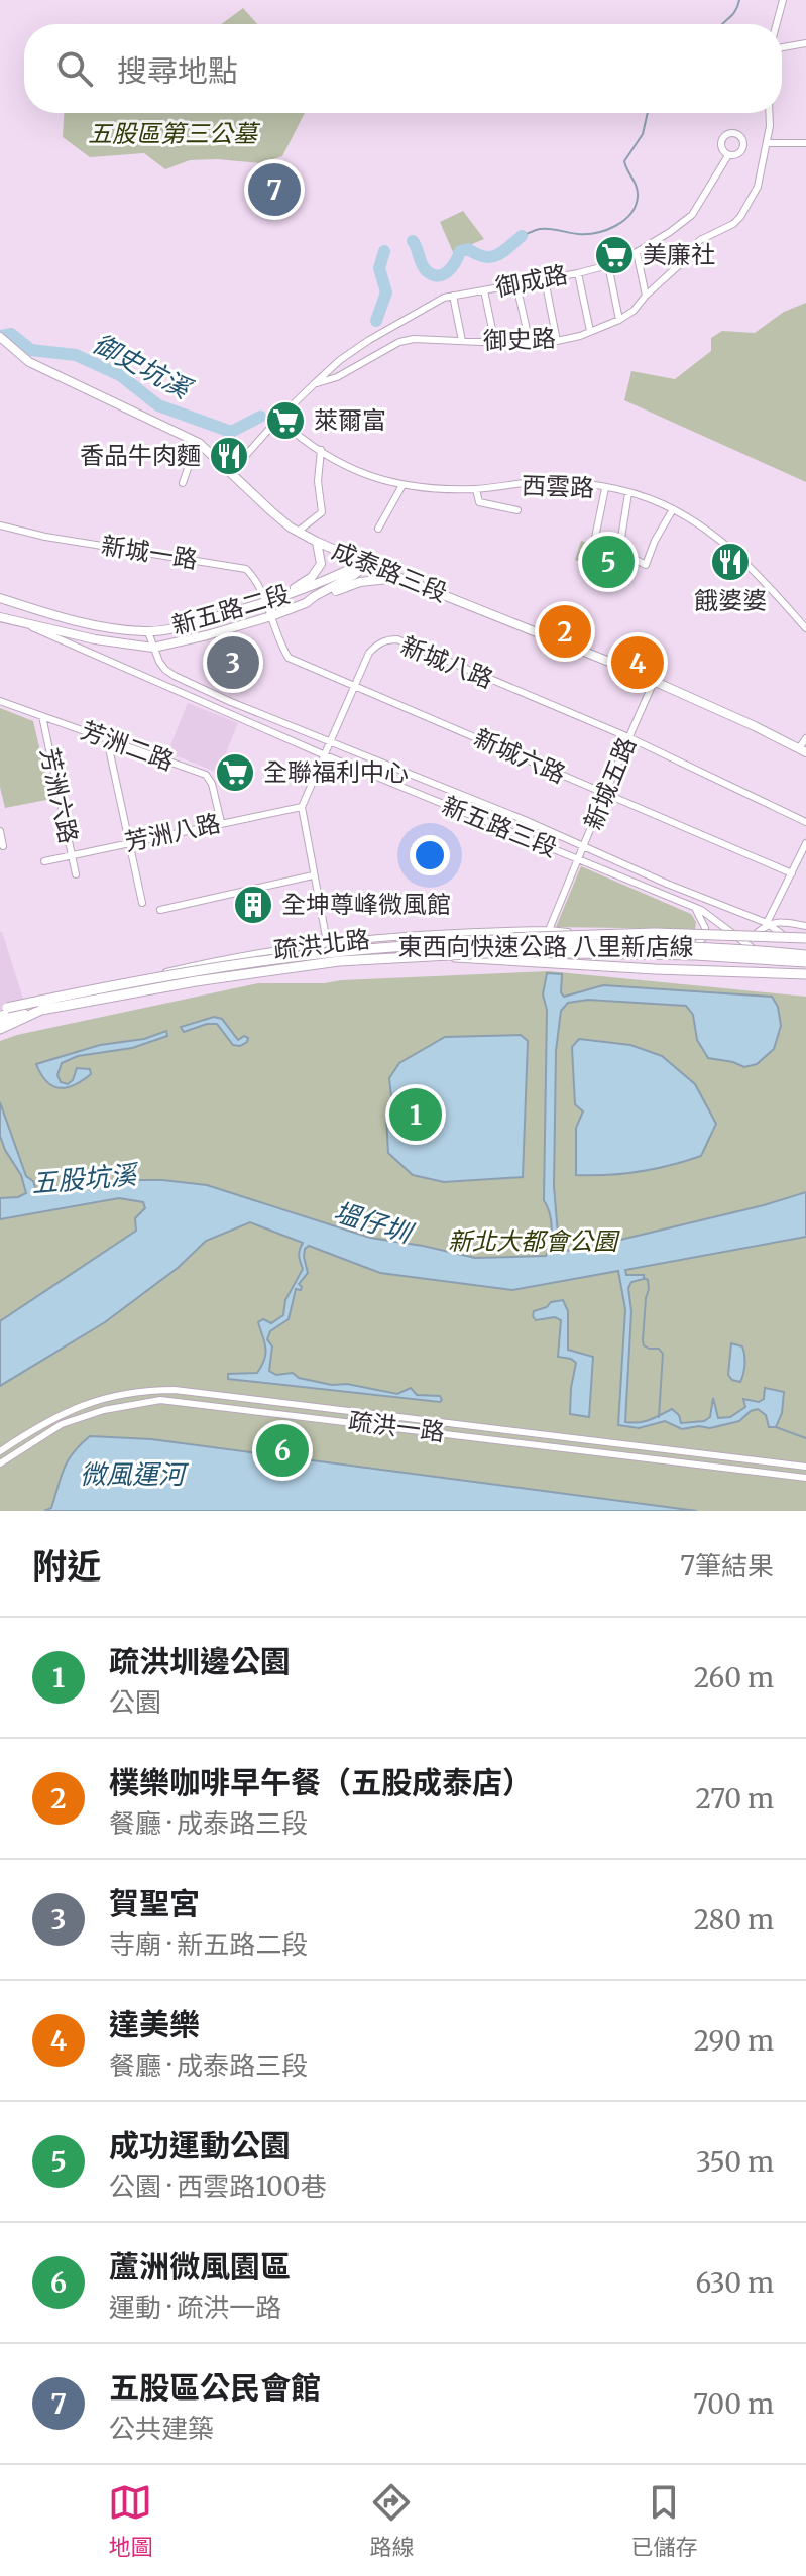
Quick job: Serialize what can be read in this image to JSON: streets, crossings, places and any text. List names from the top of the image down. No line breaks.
{"streets":{"highway":["東西向快速公路 八里新店線"],"main road":["成泰路三段","新五路二段"],"street":["御成路","御史路","西雲路","新城一路","新城八路","芳洲二路","新城六路","新城五路","芳洲六路","新五路三段","芳洲八路","疏洪北路","疏洪一路"]},"crossings":[["御成路","御史路"],["御史路","西雲路"],["御史路","成泰路三段"],["新城一路","新五路二段"],["新城一路","新城六路"],["成泰路三段","新五路二段"],["成泰路三段","新城五路"],["新五路二段","新城六路"],["新五路二段","新五路三段"],["新城八路","新城六路"],["新城八路","新城五路"],["新城八路","新五路三段"],["新城八路","芳洲八路"],["芳洲二路","芳洲六路"],["芳洲二路","芳洲八路"],["新城六路","新城五路"],["新城五路","新五路三段"],["新城五路","疏洪北路"],["芳洲六路","芳洲八路"],["新五路三段","疏洪北路"],["疏洪北路","東西向快速公路 八里新店線"]],"water":["御史坑溪","五股坑溪","塭仔圳","微風運河"],"parks":["五股區第三公墓","新北大都會公園"],"places":{"supermarket":["美廉社","萊爾富","全聯福利中心"],"restaurant":["香品牛肉麵","餓婆婆"],"building":["全坤尊峰微風館"]},"page":{"search":"搜尋地點","pins":["7","5","2","3","4","1","6"],"heading":["附近","7筆結果"],"list":[{"mark":"1","name":"疏洪圳邊公園","note":"公園","value":"260 m"},{"mark":"2","name":"樸樂咖啡早午餐（五股成泰店）","note":"餐廳 · 成泰路三段","value":"270 m"},{"mark":"3","name":"賀聖宮","note":"寺廟 · 新五路二段","value":"280 m"},{"mark":"4","name":"達美樂","note":"餐廳 · 成泰路三段","value":"290 m"},{"mark":"5","name":"成功運動公園","note":"公園 · 西雲路100巷","value":"350 m"},{"mark":"6","name":"蘆洲微風園區","note":"運動 · 疏洪一路","value":"630 m"},{"mark":"7","name":"五股區公民會館","note":"公共建築","value":"700 m"}],"nav":["地圖","路線","已儲存"]}}
